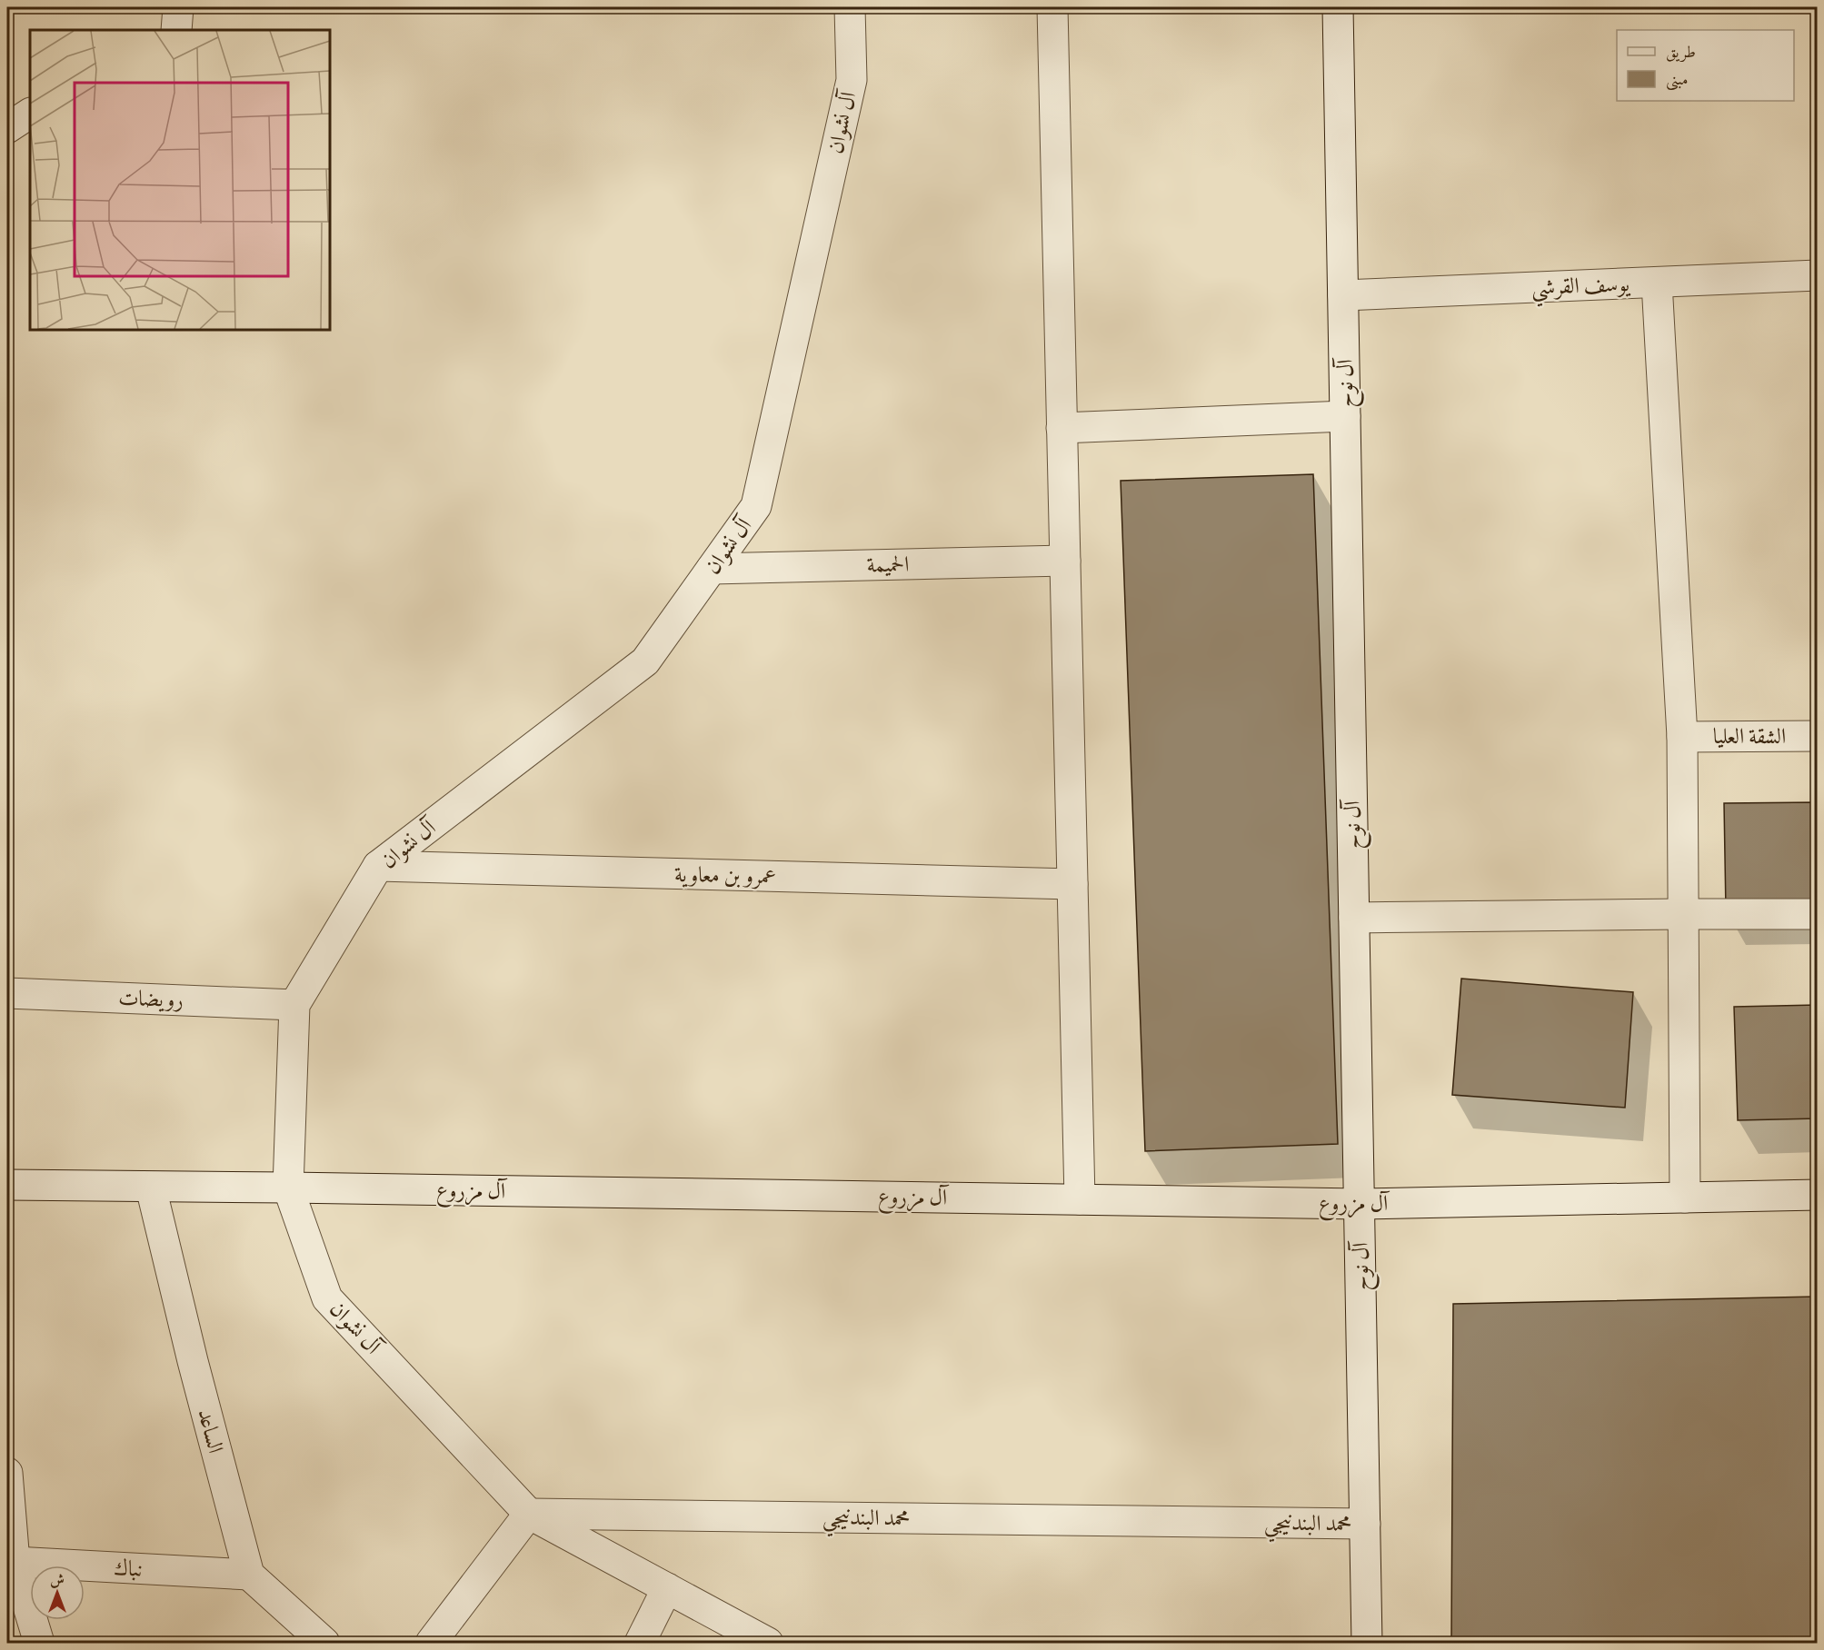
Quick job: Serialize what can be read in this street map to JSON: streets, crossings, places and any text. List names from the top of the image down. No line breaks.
{"streets":{"street":["آل نشوان","يوسف القرشي","آل نوح","الحميمة","الشقة العليا","عمرو بن معاوية","رويضات","آل مزروع","الساعد","محمد البندنيجي","نباك"]},"crossings":[["آل نشوان","الحميمة"],["آل نشوان","عمرو بن معاوية"],["آل نشوان","رويضات"],["آل نشوان","آل مزروع"],["آل نشوان","محمد البندنيجي"],["يوسف القرشي","آل نوح"],["آل نوح","آل مزروع"],["آل نوح","محمد البندنيجي"],["آل مزروع","الساعد"],["الساعد","نباك"]],"legend":["طريق","مبنى"],"north":"top"}
